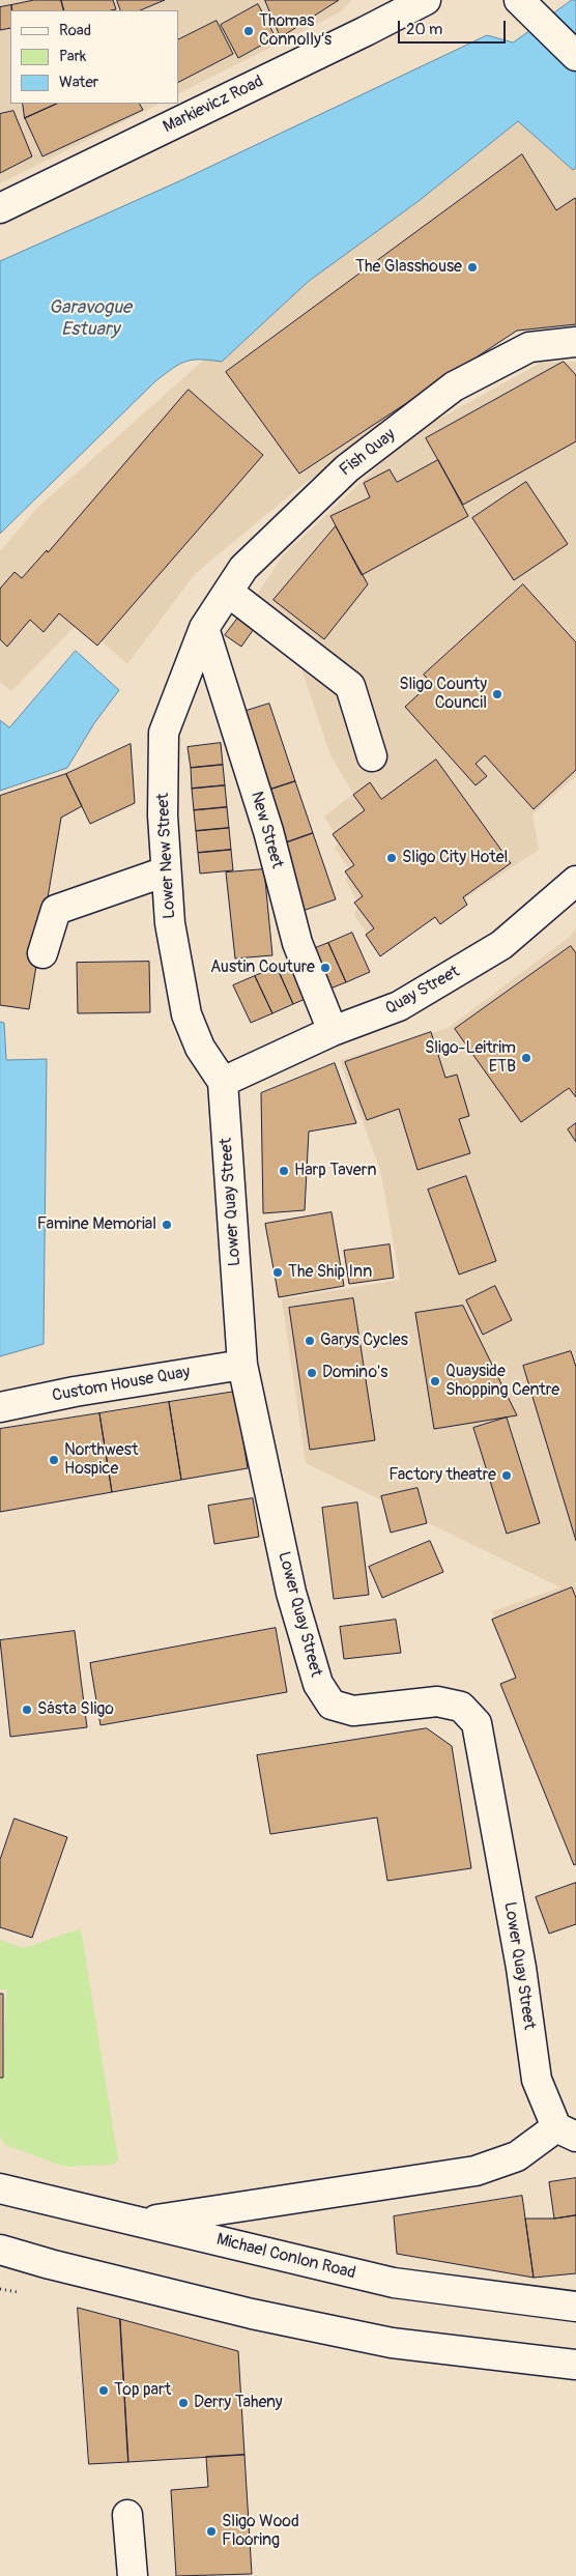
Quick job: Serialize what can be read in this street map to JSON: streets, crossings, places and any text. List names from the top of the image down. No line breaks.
{"streets":{"main road":["Markievicz Road","Fish Quay","New Street","Lower New Street","Quay Street","Lower Quay Street","Custom House Quay","Michael Conlon Road"]},"crossings":[["Fish Quay","New Street"],["Fish Quay","Lower New Street"],["New Street","Lower New Street"],["New Street","Quay Street"],["Lower New Street","Quay Street"],["Lower New Street","Lower Quay Street"],["Quay Street","Lower Quay Street"],["Lower Quay Street","Custom House Quay"]],"water":["Garavogue Estuary"],"places":["Thomas Connolly’s","The Glasshouse","Sligo County Council","Sligo City Hotel","Austin Couture","Sligo-Leitrim ETB","Harp Tavern","Famine Memorial","The Ship Inn","Garys Cycles","Domino's","Quayside Shopping Centre","Northwest Hospice","Factory theatre","Sásta Sligo","Top part","Derry Taheny","Sligo Wood Flooring"],"legend":["Road","Park","Water"],"scale_bar":"20 m"}
